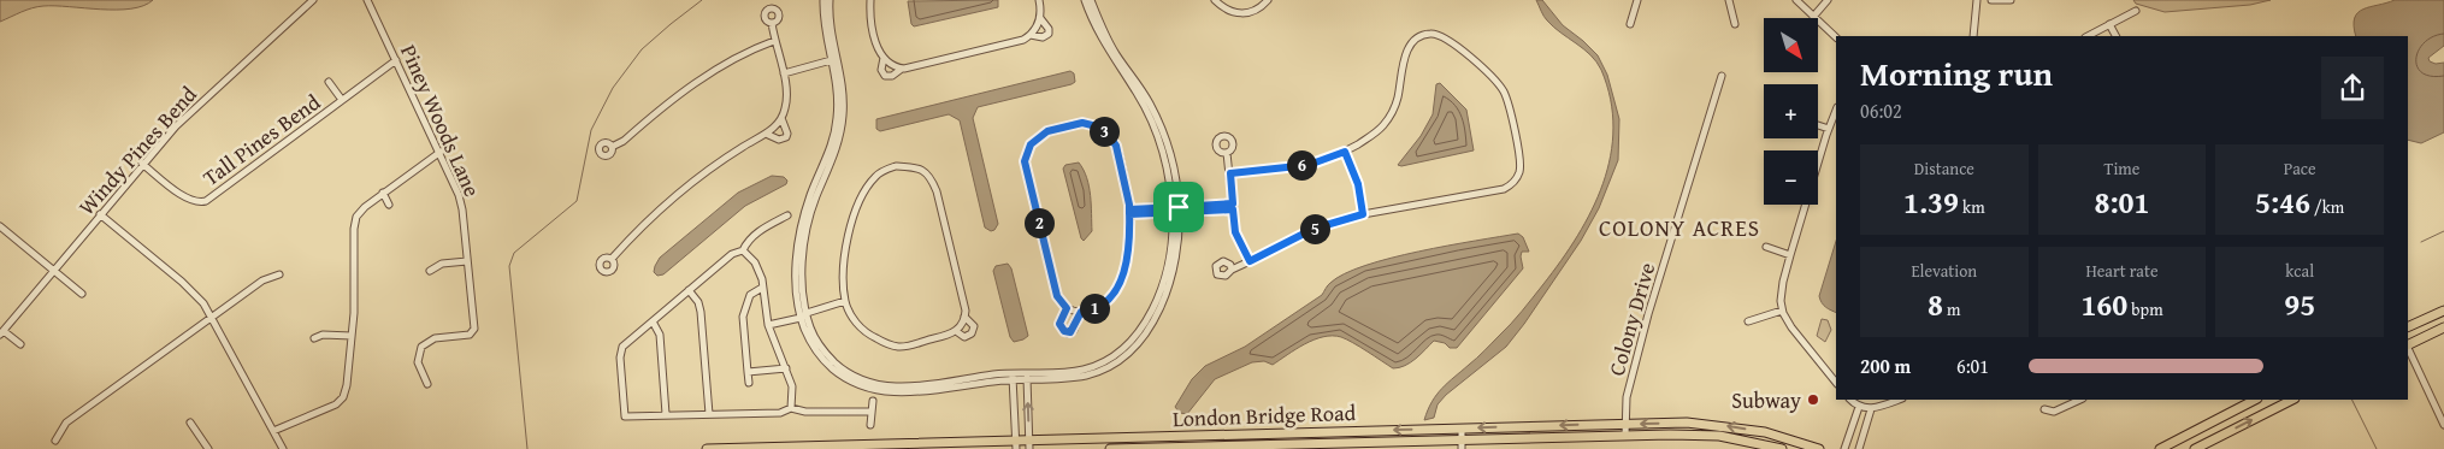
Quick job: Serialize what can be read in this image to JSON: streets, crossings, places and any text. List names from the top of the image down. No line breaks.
{"streets":{"main road":["London Bridge Road"],"street":["Piney Woods Lane","Tall Pines Bend","Windy Pines Bend","Colony Drive"]},"crossings":[["Piney Woods Lane","Tall Pines Bend"],["Tall Pines Bend","Windy Pines Bend"],["Colony Drive","London Bridge Road"]],"districts":["COLONY ACRES"],"places":["Subway"],"north":"bottom right","page":{"map_buttons":["+","−"],"heading":["Morning run","06:02"],"pins":["3","6","2","5","1"],"stats":[["Distance","1.39 km"],["Time","8:01"],["Pace","5:46 /km"],["Elevation","8 m"],["Heart rate","160 bpm"],["kcal","95"]],"list":[{"name":"200 m","note":"6:01"}]}}
